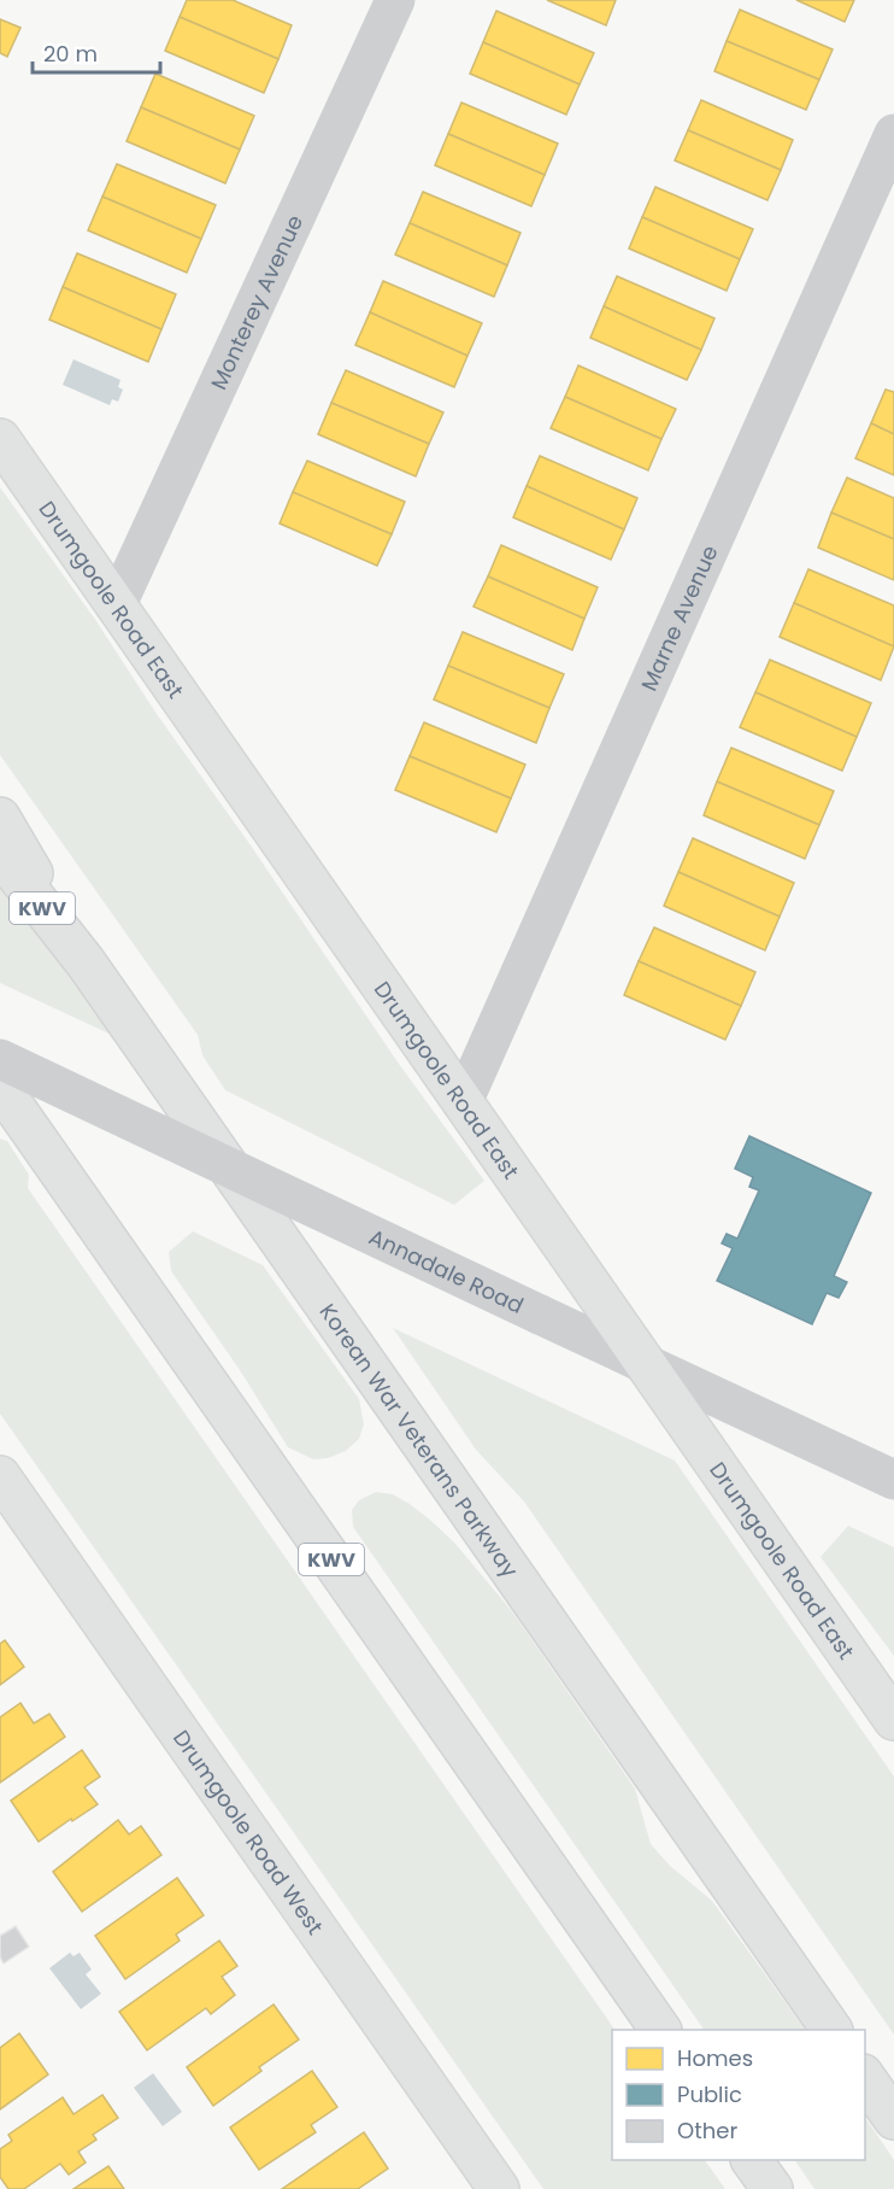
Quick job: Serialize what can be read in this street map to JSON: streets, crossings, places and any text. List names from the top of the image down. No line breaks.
{"streets":{"main road":["Drumgoole Road East","KWV","Korean War Veterans Parkway","Drumgoole Road West"],"street":["Monterey Avenue","Marne Avenue","Annadale Road"]},"crossings":[["Monterey Avenue","Drumgoole Road East"],["Drumgoole Road East","Marne Avenue"],["Drumgoole Road East","Annadale Road"]],"legend":["Homes","Public","Other"],"scale_bar":"20 m"}
